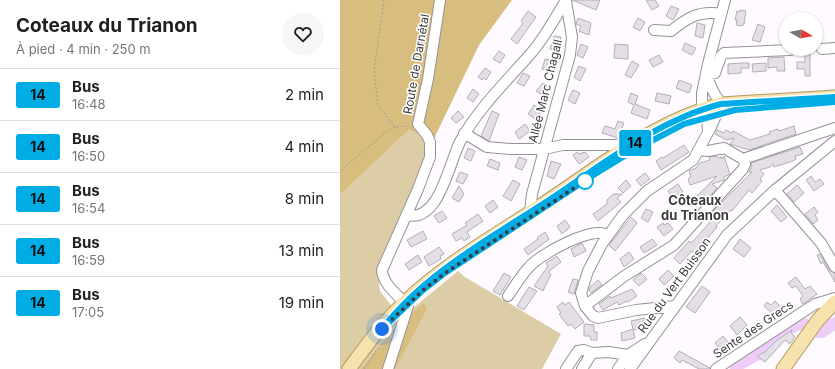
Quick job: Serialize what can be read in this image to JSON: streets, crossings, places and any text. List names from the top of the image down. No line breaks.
{"streets":{"street":["Route de Darnétal","Allée Marc Chagall","Rue du Vert Buisson","Sente des Grecs"]},"districts":["Côteaux du Trianon"],"lines":["bus line 14"],"north":"right","page":{"heading":["Coteaux du Trianon","À pied · 4 min · 250 m"],"on_map":"14","list":[{"mark":"14","name":"Bus","note":"16:48","value":"2 min"},{"mark":"14","name":"Bus","note":"16:50","value":"4 min"},{"mark":"14","name":"Bus","note":"16:54","value":"8 min"},{"mark":"14","name":"Bus","note":"16:59","value":"13 min"},{"mark":"14","name":"Bus","note":"17:05","value":"19 min"}]}}
